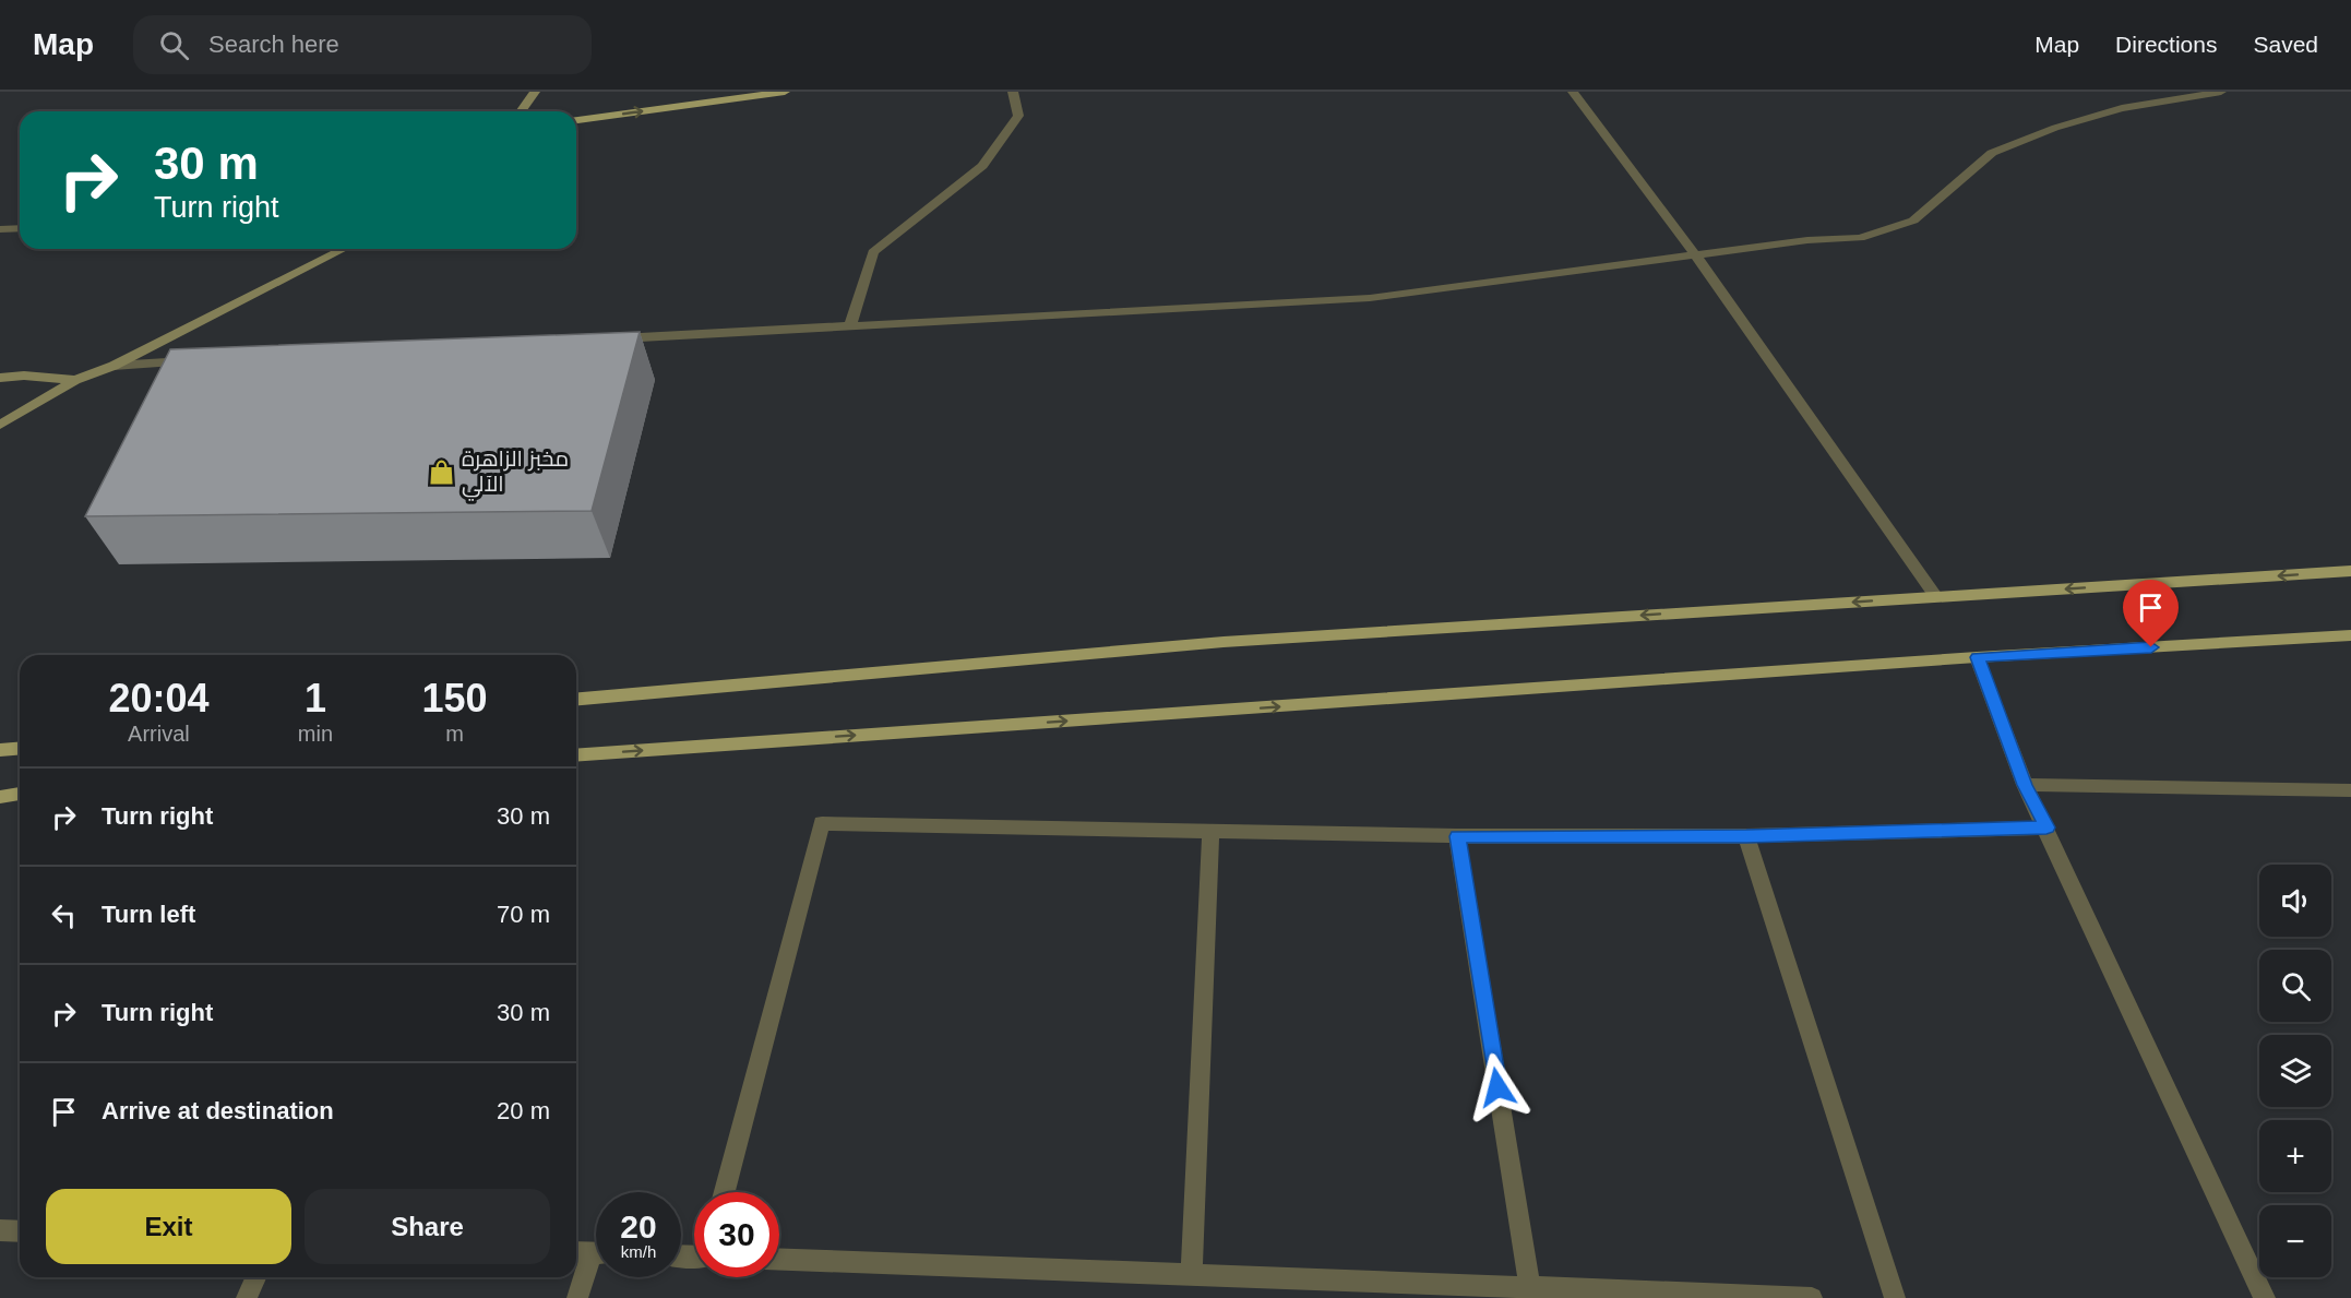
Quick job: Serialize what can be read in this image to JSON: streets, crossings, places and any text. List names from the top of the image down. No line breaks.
{"places":{"shop":["مخبز الزاهرة الآلي"]},"page":{"header":"Map","search":"Search here","nav":["Map","Directions","Saved"],"turn":["30 m","Turn right"],"eta":["20:04","Arrival","1","min","150","m"],"list":[{"name":"Turn right","value":"30 m"},{"name":"Turn left","value":"70 m"},{"name":"Turn right","value":"30 m"},{"name":"Arrive at destination","value":"20 m"}],"map_buttons":["+","−"],"buttons":["Exit","Share"],"speed":"20 km/h","limit":"30"}}
